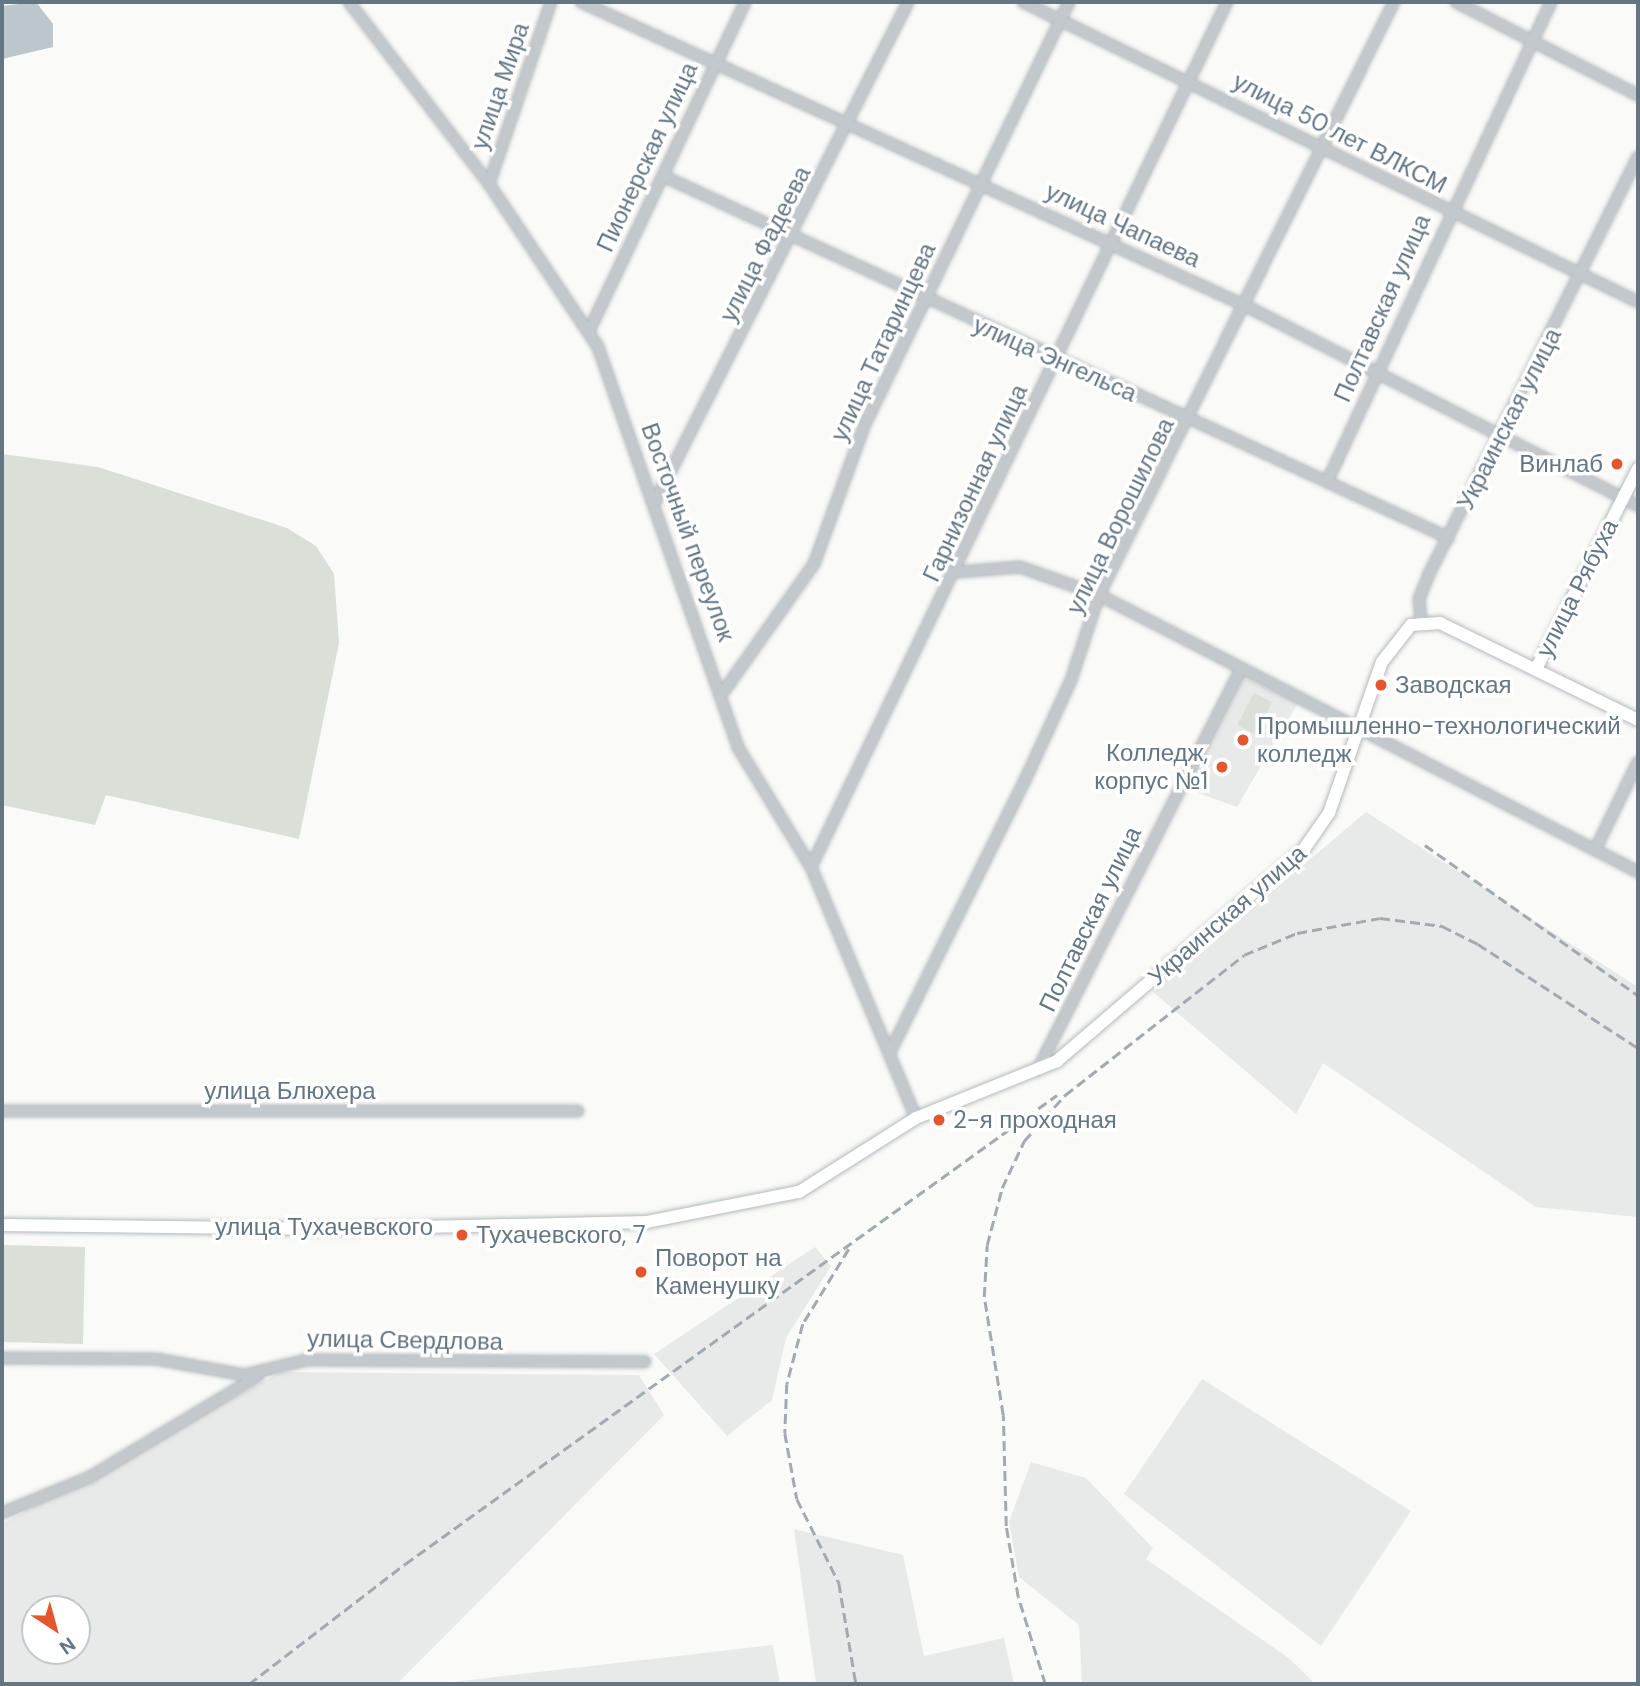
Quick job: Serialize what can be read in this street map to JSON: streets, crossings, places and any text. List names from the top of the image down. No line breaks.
{"streets":{"main road":["Украинская улица","улица Рябуха","улица Тухачевского"],"street":["улица Мира","улица 50 лет ВЛКСМ","Пионерская улица","улица Чапаева","улица Фадеева","Полтавская улица","улица Татаринцева","улица Энгельса","Гарнизонная улица","улица Ворошилова","Восточный переулок","улица Блюхера","улица Свердлова"]},"crossings":[["улица Мира","Восточный переулок"],["улица 50 лет ВЛКСМ","Полтавская улица"],["улица 50 лет ВЛКСМ","улица Татаринцева"],["улица 50 лет ВЛКСМ","Украинская улица"],["улица 50 лет ВЛКСМ","Гарнизонная улица"],["улица 50 лет ВЛКСМ","улица Ворошилова"],["Пионерская улица","улица Чапаева"],["Пионерская улица","улица Энгельса"],["Пионерская улица","Восточный переулок"],["улица Чапаева","улица Фадеева"],["улица Чапаева","Полтавская улица"],["улица Чапаева","улица Татаринцева"],["улица Чапаева","Украинская улица"],["улица Чапаева","Гарнизонная улица"],["улица Чапаева","улица Ворошилова"],["улица Чапаева","улица Рябуха"],["улица Фадеева","улица Энгельса"],["улица Фадеева","Восточный переулок"],["Полтавская улица","улица Энгельса"],["Полтавская улица","Украинская улица"],["улица Татаринцева","улица Энгельса"],["улица Татаринцева","Восточный переулок"],["улица Энгельса","Украинская улица"],["улица Энгельса","Гарнизонная улица"],["улица Энгельса","улица Ворошилова"],["Украинская улица","Восточный переулок"],["Украинская улица","улица Тухачевского"],["Гарнизонная улица","Восточный переулок"],["улица Ворошилова","Восточный переулок"]],"places":["Винлаб","Заводская","Промышленно-технологический колледж","Колледж, корпус №1","2-я проходная","Тухачевского, 7","Поворот на Каменушку"],"north":"bottom right"}
